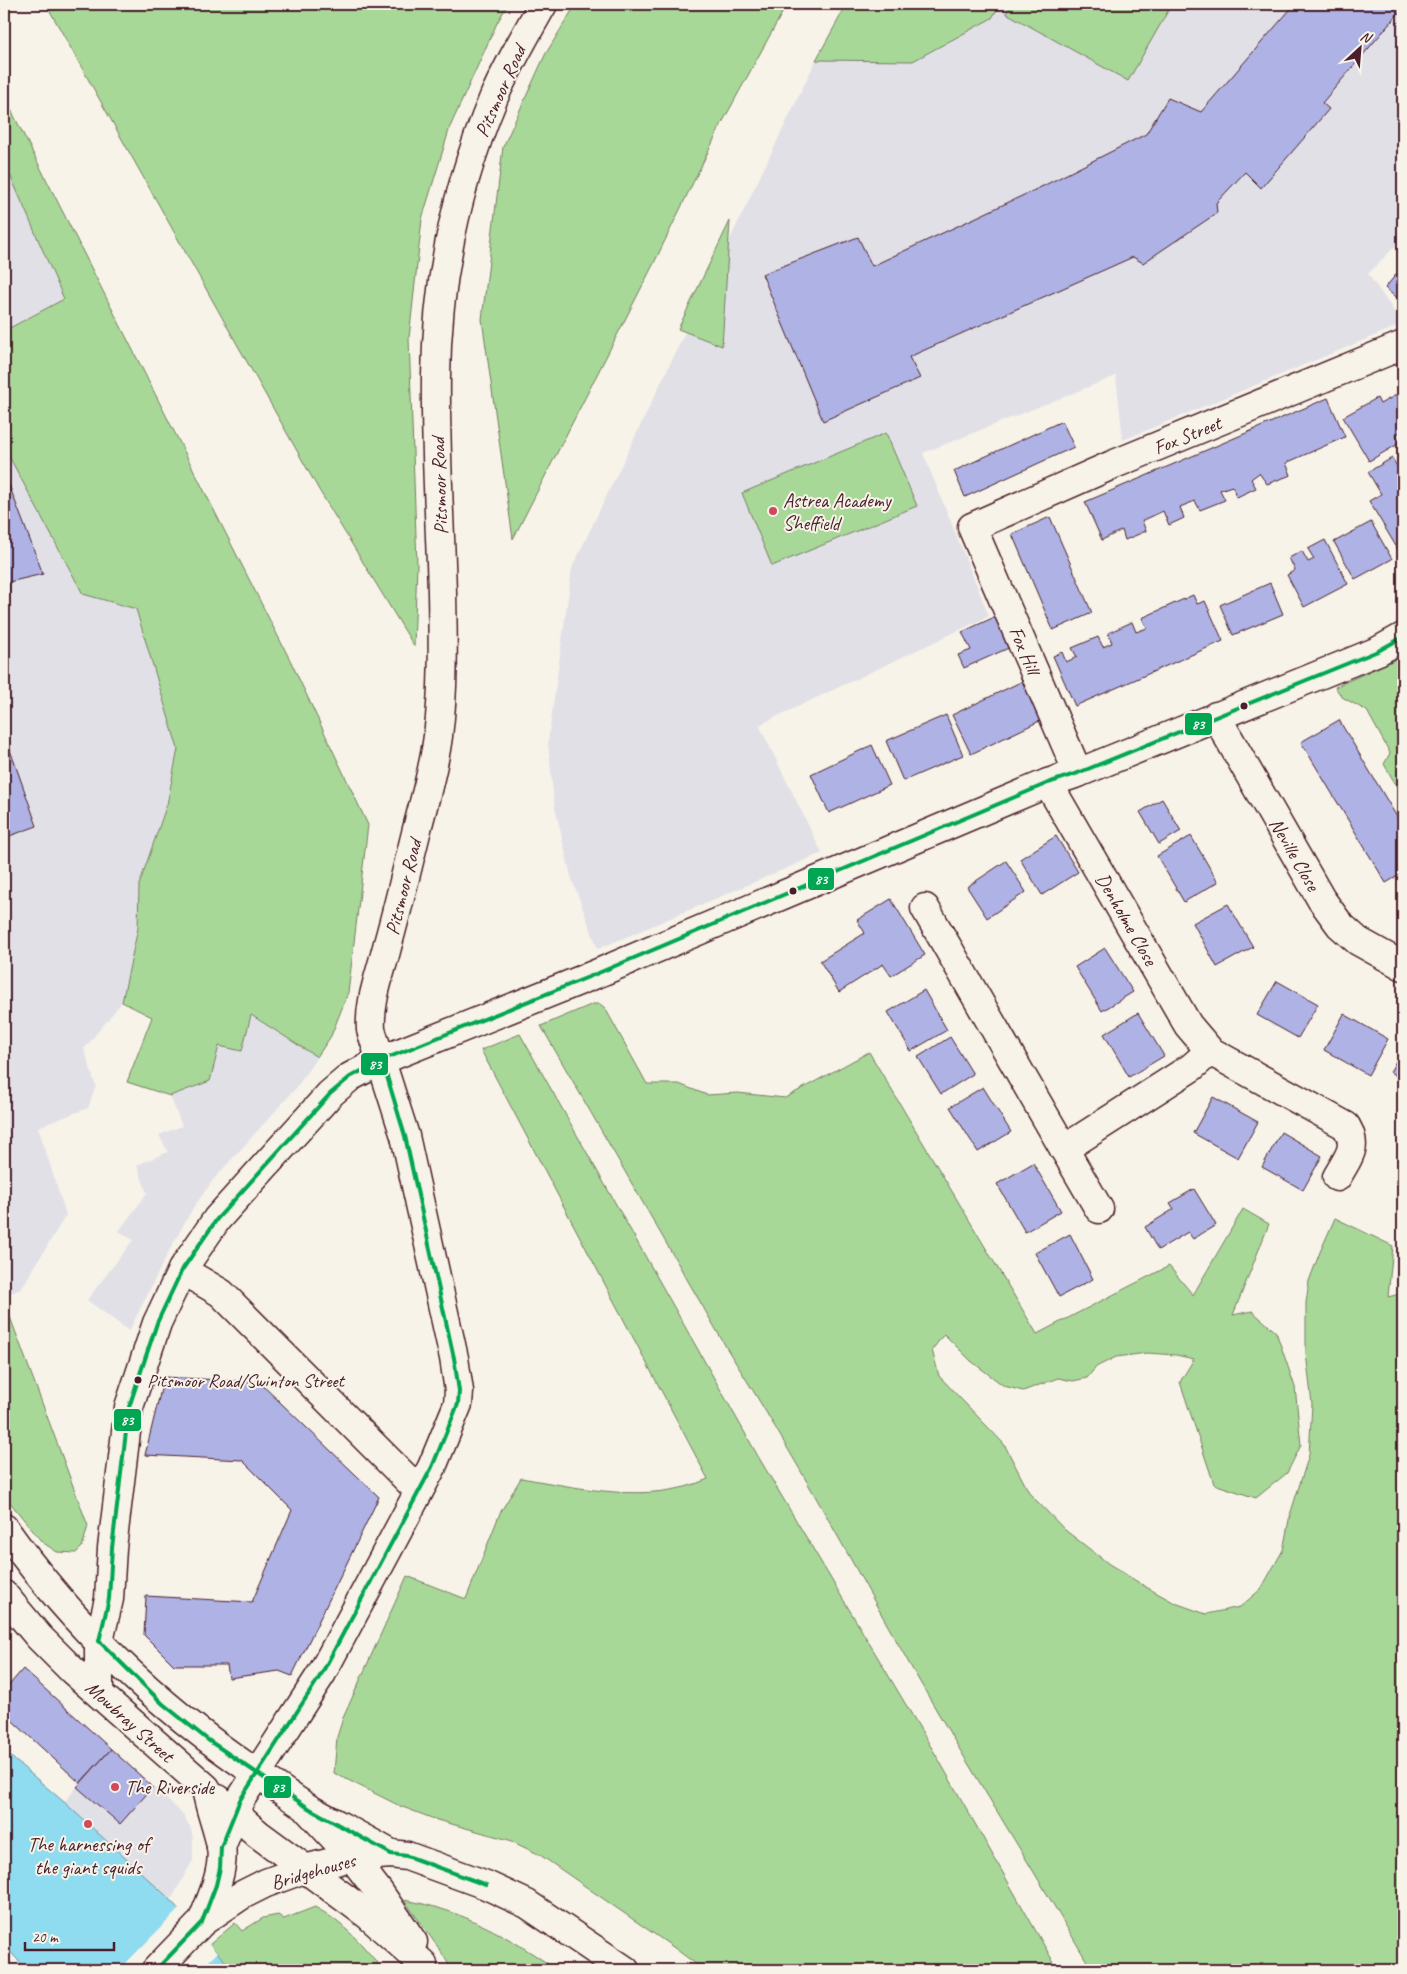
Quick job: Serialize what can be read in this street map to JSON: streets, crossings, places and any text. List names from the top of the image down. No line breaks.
{"streets":{"main road":["Pitsmoor Road","Fox Street","Fox Hill","Neville Close","Denholme Close","Mowbray Street","Bridgehouses"]},"crossings":[["Pitsmoor Road","Mowbray Street"],["Fox Street","Fox Hill"],["Mowbray Street","Bridgehouses"]],"places":["Astrea Academy Sheffield","Pitsmoor Road/Swinton Street","The Riverside","The harnessing of the giant squids"],"lines":["transit line 83"],"scale_bar":"20 m","north":"top right"}
